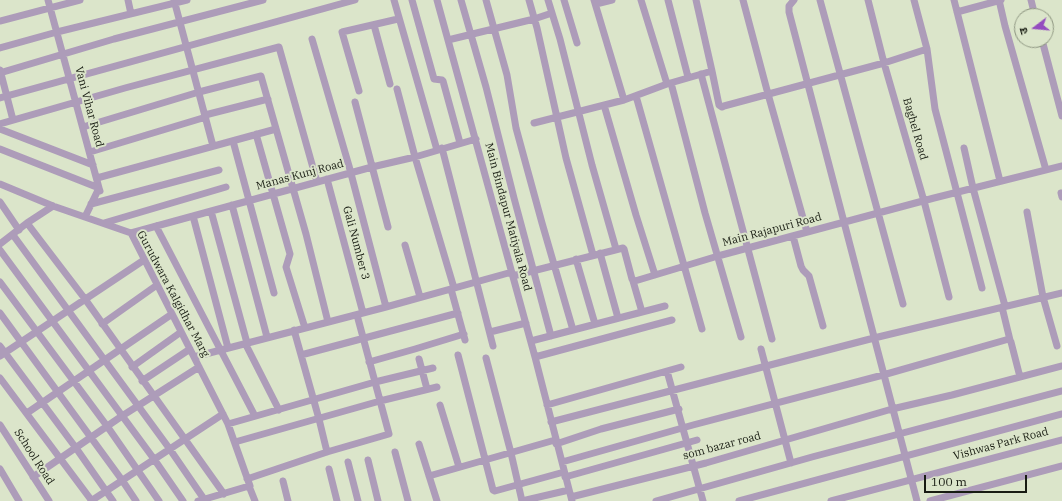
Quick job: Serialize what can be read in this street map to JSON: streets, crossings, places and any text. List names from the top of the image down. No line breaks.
{"streets":{"street":["Vani Vihar Road","Baghel Road","Manas Kunj Road","Main Bindapur Matiyala Road","Main Rajapuri Road","Gali Number 3","Gurudwara Kalgidhar Marg","Vishwas Park Road","som bazar road","School Road"]},"crossings":[["Baghel Road","Main Rajapuri Road"],["Manas Kunj Road","Main Bindapur Matiyala Road"],["Manas Kunj Road","Gali Number 3"],["Manas Kunj Road","Gurudwara Kalgidhar Marg"]],"scale_bar":"100 m","north":"left"}
